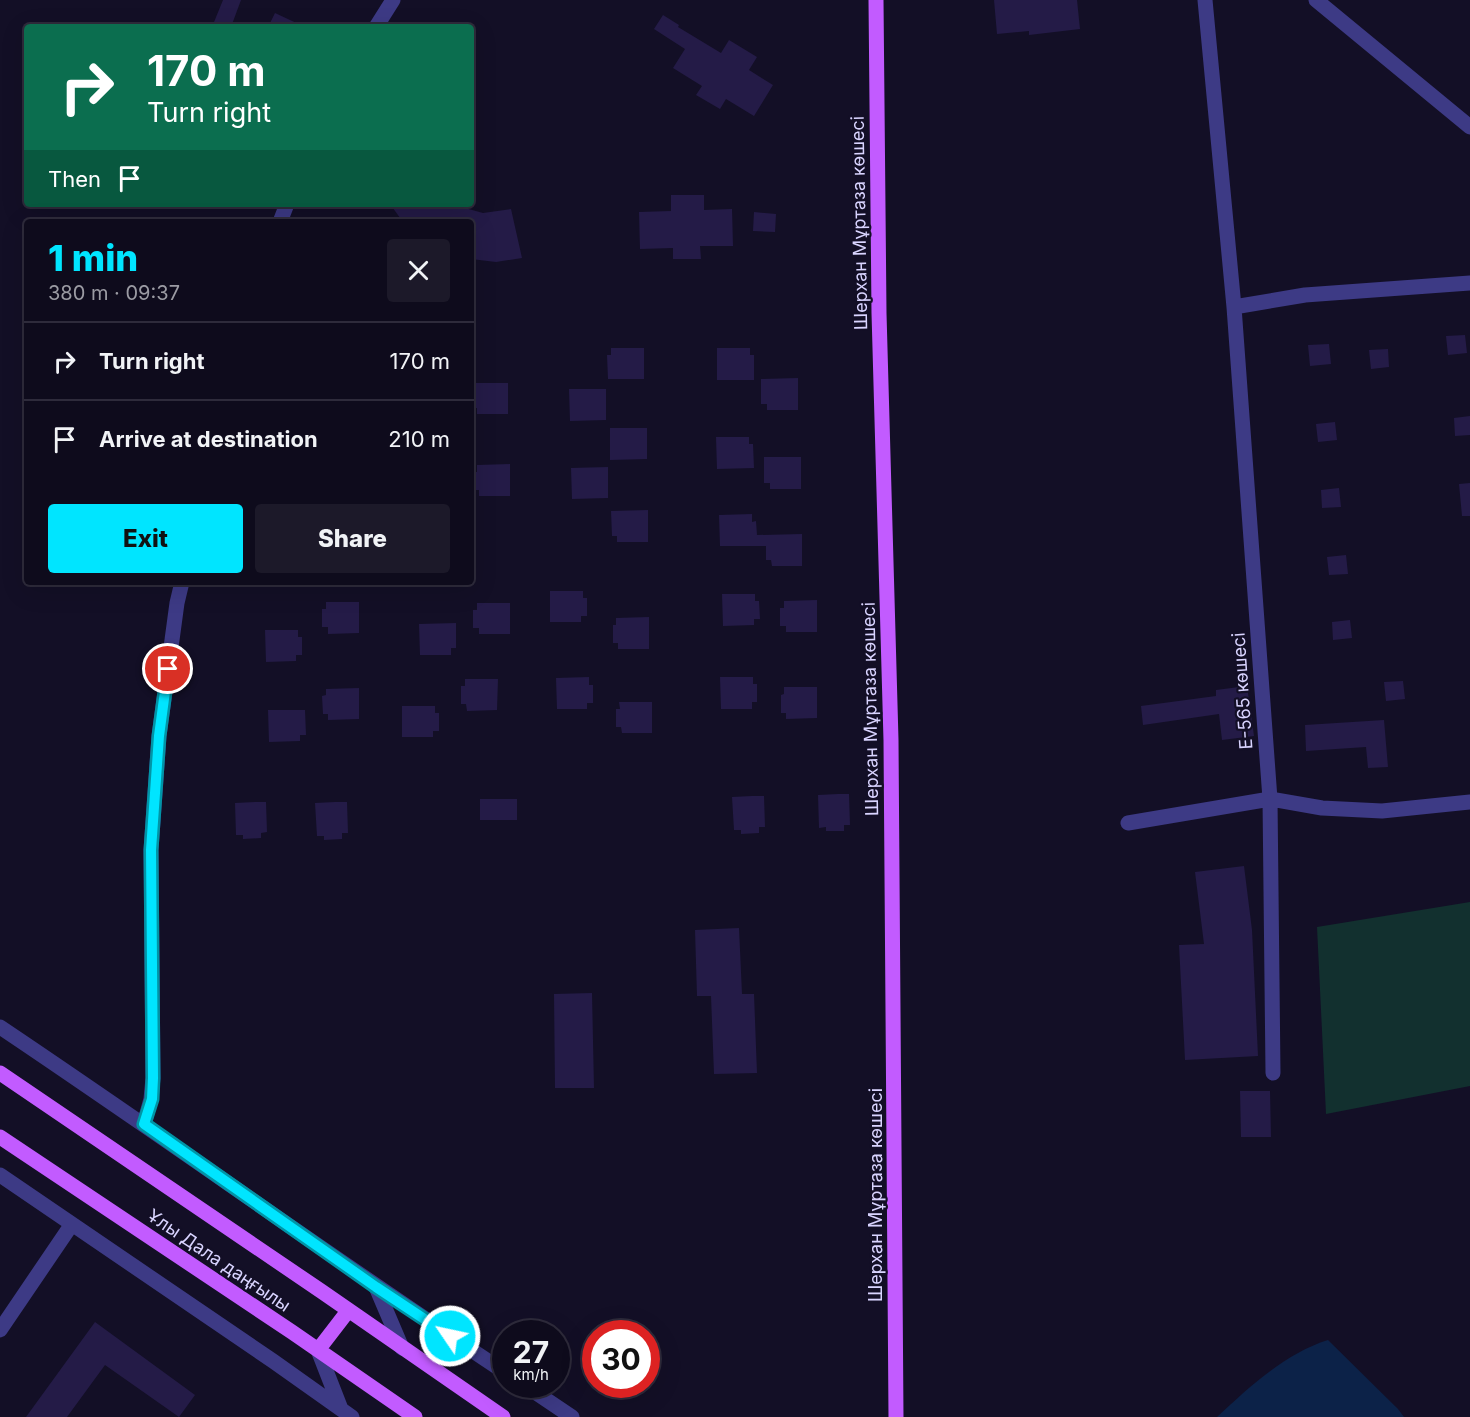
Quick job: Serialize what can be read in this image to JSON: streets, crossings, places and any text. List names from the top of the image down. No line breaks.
{"streets":{"main road":["Шерхан Мұртаза көшесі","Ұлы Дала даңғылы"],"street":["Е-565 көшесі"]},"page":{"turn":["170 m","Turn right"],"then":"Then","heading":["1 min","380 m · 09:37"],"list":[{"name":"Turn right","value":"170 m"},{"name":"Arrive at destination","value":"210 m"}],"buttons":["Exit","Share"],"speed":"27 km/h","limit":"30"}}
